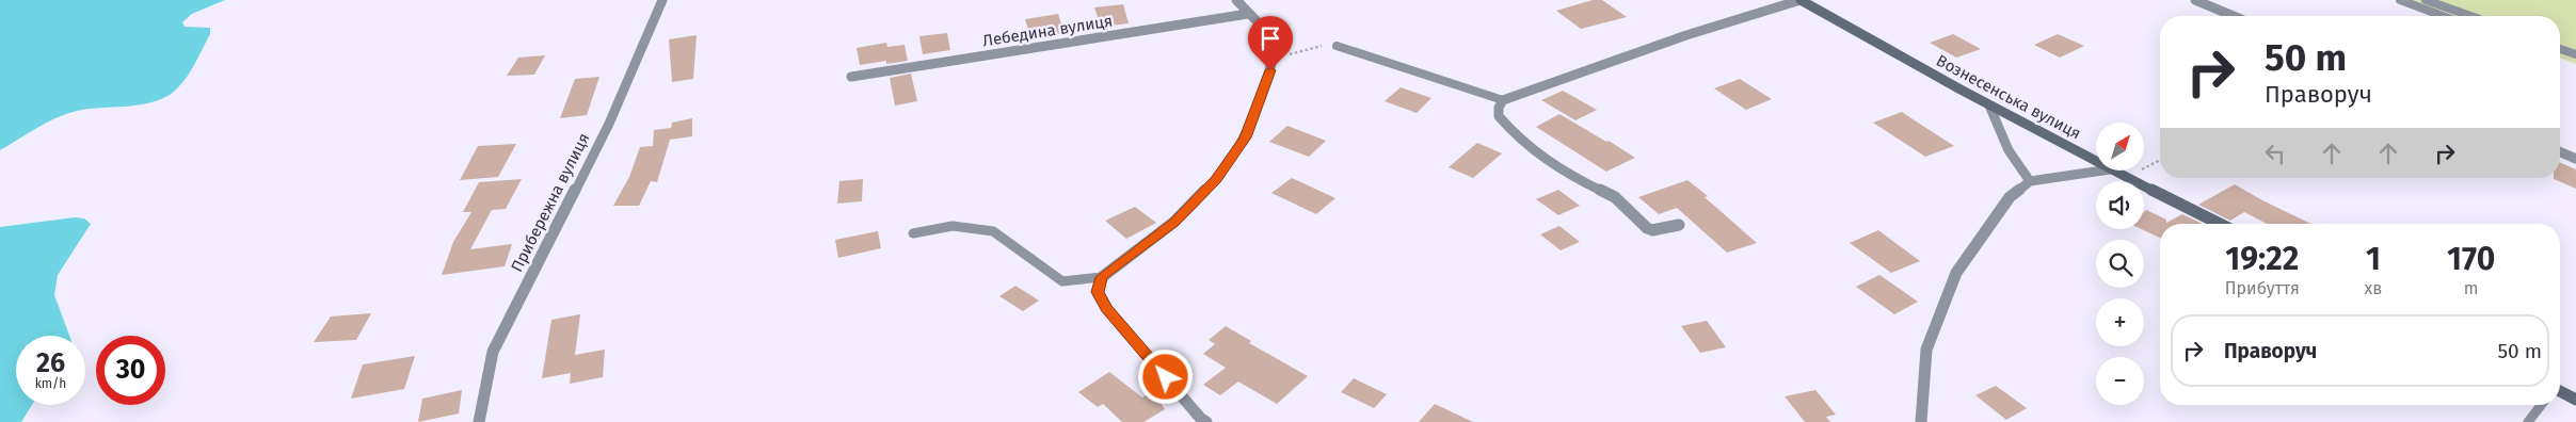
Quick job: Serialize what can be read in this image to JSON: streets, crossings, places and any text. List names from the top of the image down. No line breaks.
{"streets":{"main road":["Вознесенська вулиця"],"street":["Лебедина вулиця","Прибережна вулиця"]},"north":"top right","page":{"turn":["50 m","Праворуч"],"map_buttons":["+","−"],"eta":["19:22","Прибуття","1","хв","170","m"],"list":[{"name":"Праворуч","value":"50 m"}],"speed":"26 km/h","limit":"30"}}
